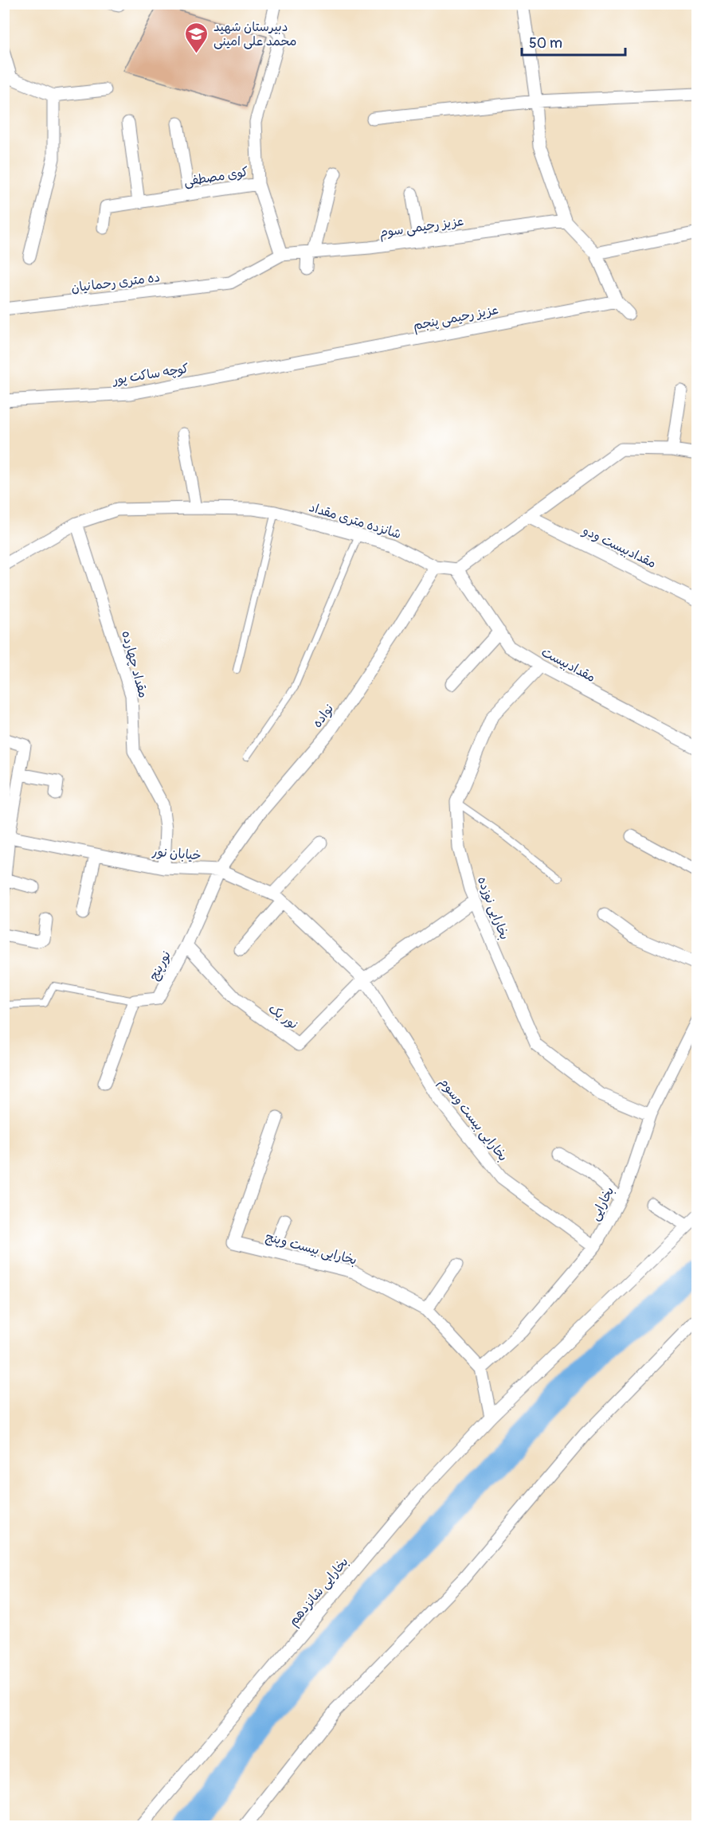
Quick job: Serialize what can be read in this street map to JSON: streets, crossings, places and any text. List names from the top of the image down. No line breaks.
{"streets":{"street":["کوی مصطفی","عزیز رحیمی سوم","ده متری رحمانیان","عزیز رحیمی پنجم","کوچه ساکت پور","شانزده متری مقداد","مقدادبیست ودو","مقداد چهارده","مقدادبیست","نواده","خیابان نور","بخارایی نوزده","نورپنج","نور یک","بخارایی بیست وسوم","بخارایی","بخارایی بیست وپنج","بخارایی شانزدهم"]},"crossings":[["عزیز رحیمی سوم","ده متری رحمانیان"],["عزیز رحیمی پنجم","کوچه ساکت پور"],["شانزده متری مقداد","مقداد چهارده"],["شانزده متری مقداد","مقدادبیست"],["شانزده متری مقداد","نواده"],["مقداد چهارده","خیابان نور"],["مقدادبیست","بخارایی نوزده"],["نواده","خیابان نور"],["نواده","نورپنج"],["خیابان نور","نورپنج"],["خیابان نور","نور یک"],["خیابان نور","بخارایی بیست وسوم"],["بخارایی نوزده","بخارایی"],["نورپنج","نور یک"],["نور یک","بخارایی بیست وسوم"],["بخارایی بیست وسوم","بخارایی"],["بخارایی","بخارایی بیست وپنج"]],"places":{"school or university":["دبیرستان شهید محمد علی امینی"]},"scale_bar":"50 m"}
